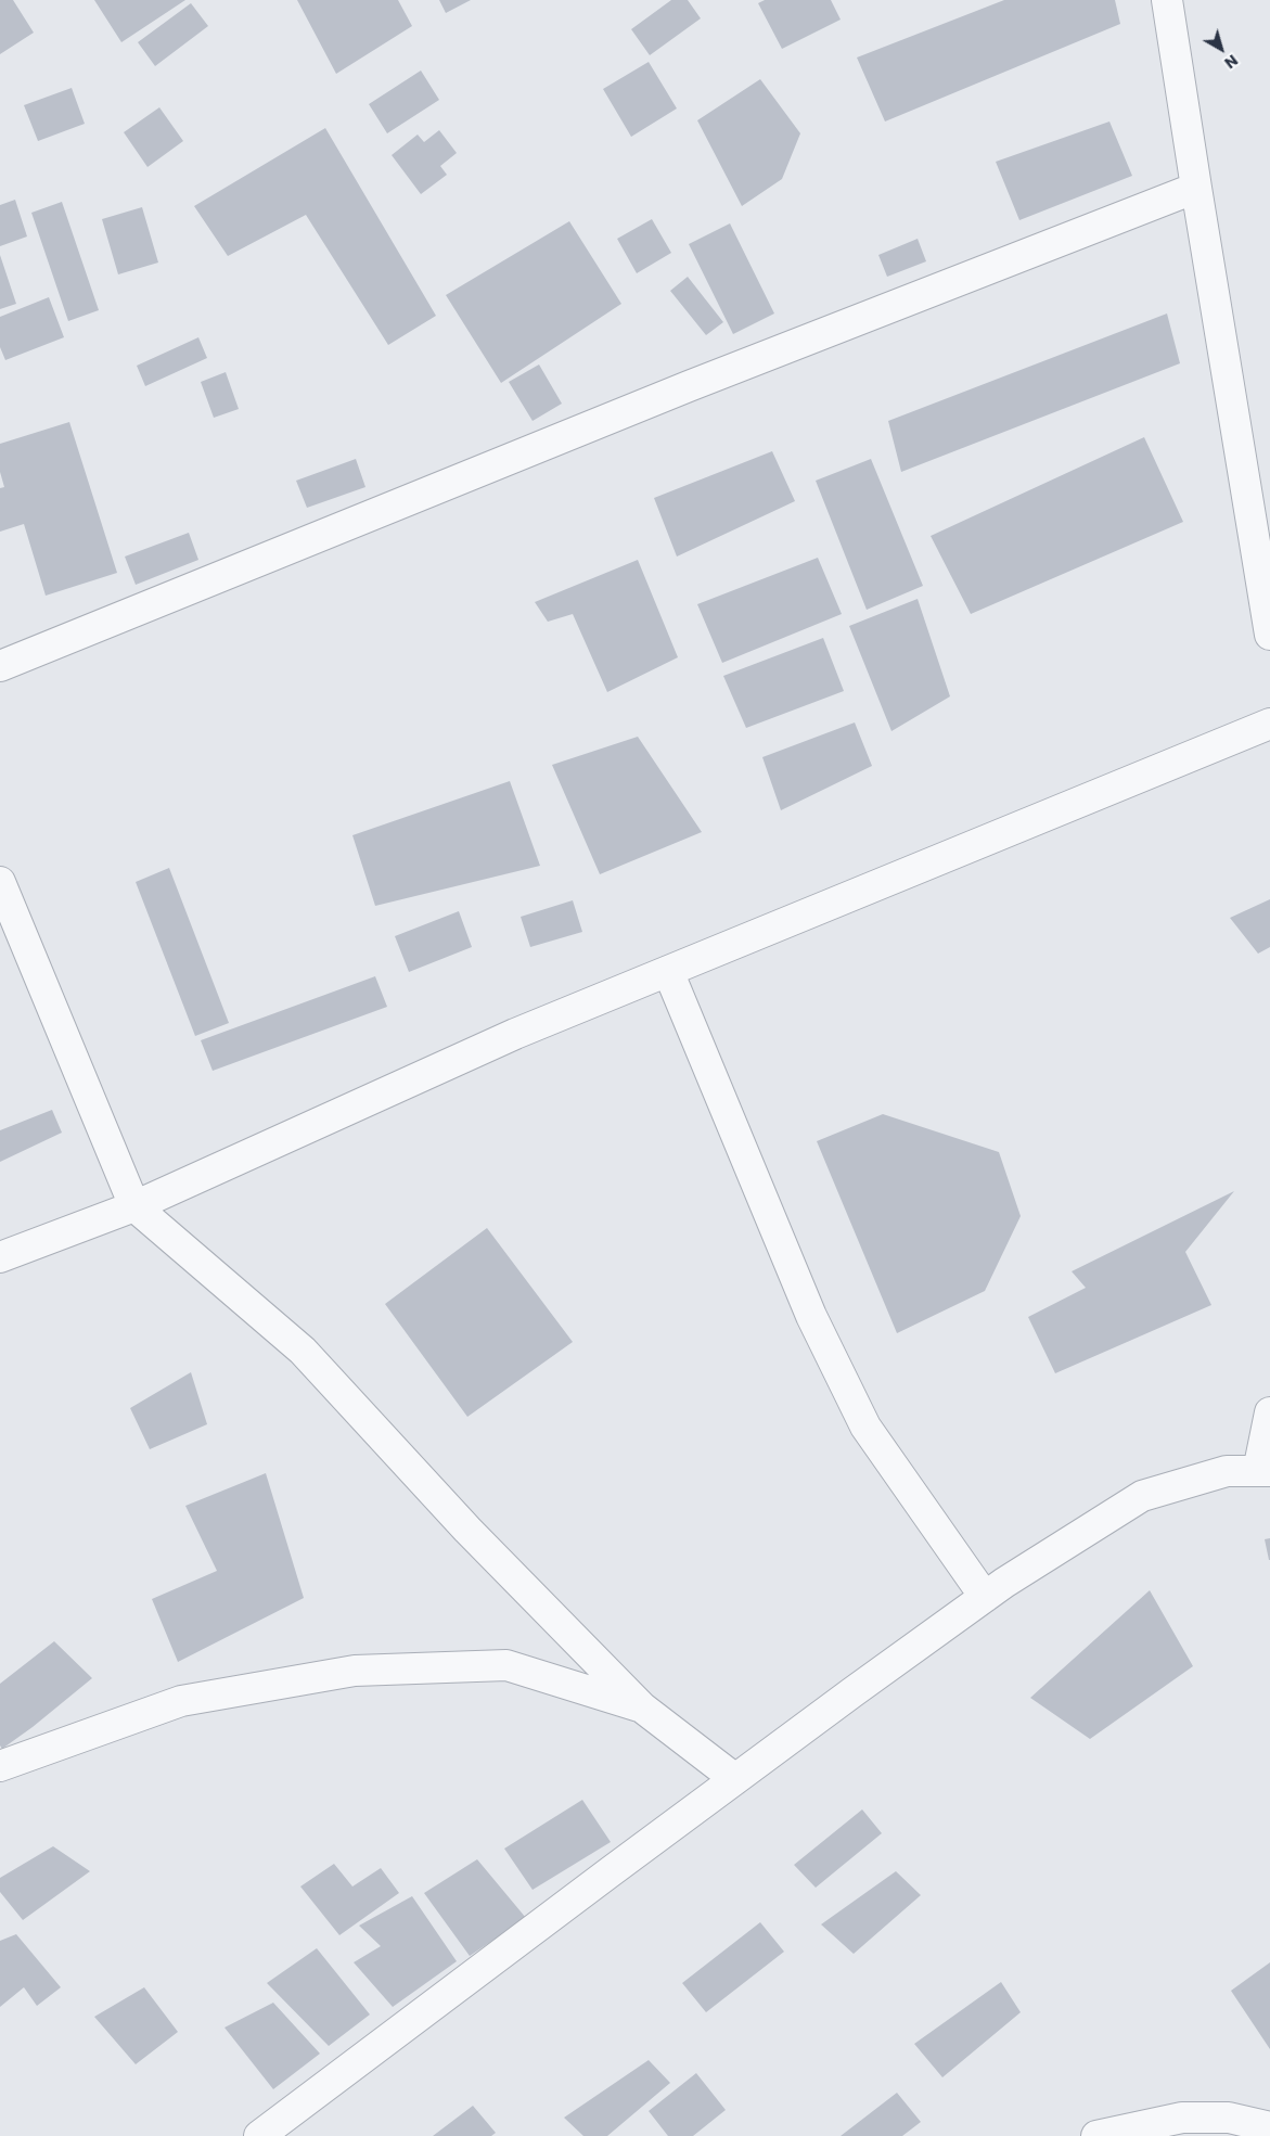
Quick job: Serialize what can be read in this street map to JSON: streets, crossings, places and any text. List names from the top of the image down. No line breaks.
{"north":"bottom right"}
